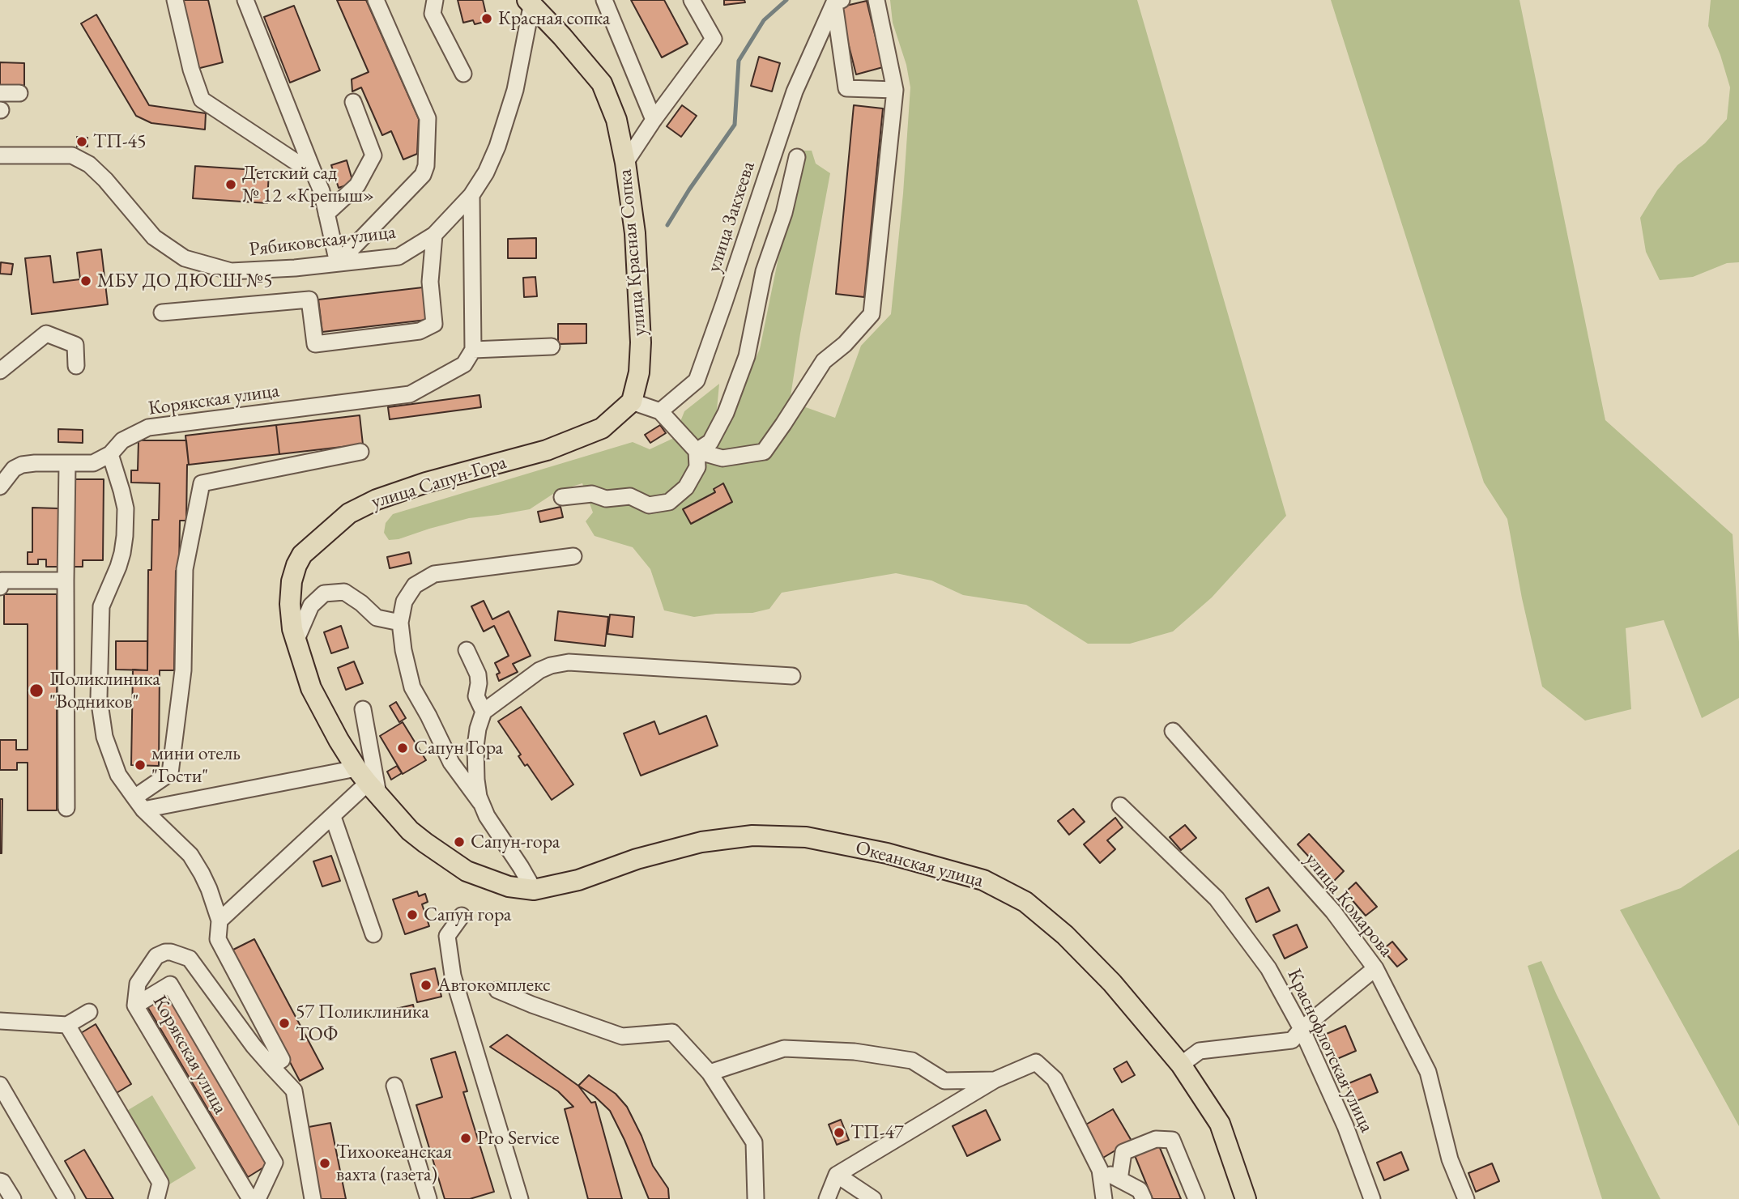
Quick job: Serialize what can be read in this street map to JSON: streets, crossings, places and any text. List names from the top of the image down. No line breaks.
{"streets":{"main road":["улица Красная Сопка","улица Сапун-Гора","Океанская улица"],"street":["улица Закхеева","Рябиковская улица","Корякская улица","улица Комарова","Краснофлотская улица"]},"crossings":[["Рябиковская улица","улица Красная Сопка"],["улица Красная Сопка","улица Сапун-Гора"],["улица Сапун-Гора","Океанская улица"]],"places":["Красная сопка","ТП-45","Детский сад № 12 «Крепыш»","МБУ ДО ДЮСШ №5","Поликлиника \"Водников\"","Сапун Гора","мини отель \"Гости\"","Сапун-гора","Сапун гора","Автокомплекс","57 Поликлиника ТОФ","ТП-47","Pro Service","Тихоокеанская вахта (газета)"]}
